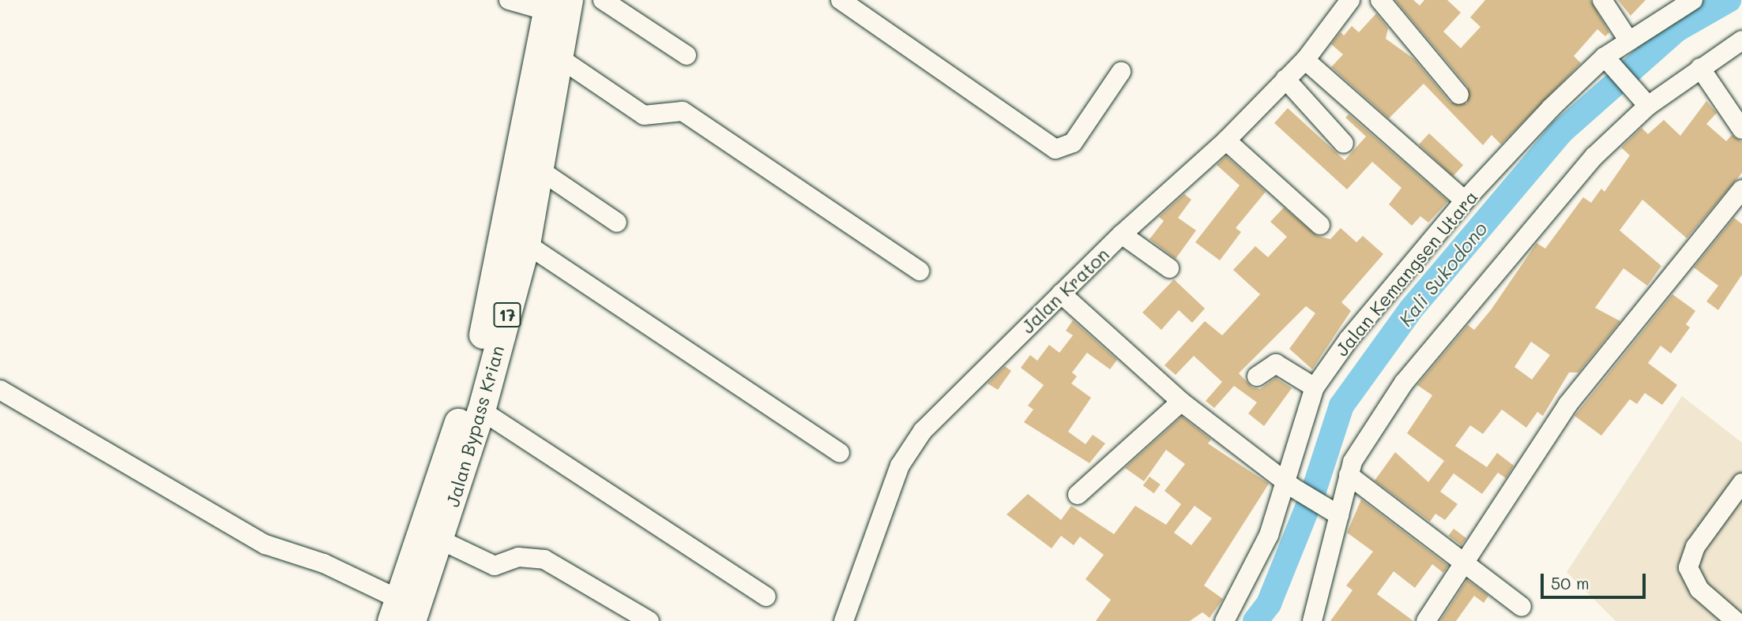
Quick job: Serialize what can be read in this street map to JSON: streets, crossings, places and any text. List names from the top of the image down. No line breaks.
{"streets":{"highway":["17","Jalan Bypass Krian"],"street":["Jalan Kemangsen Utara","Jalan Kraton"]},"water":["Kali Sukodono"],"scale_bar":"50 m"}
